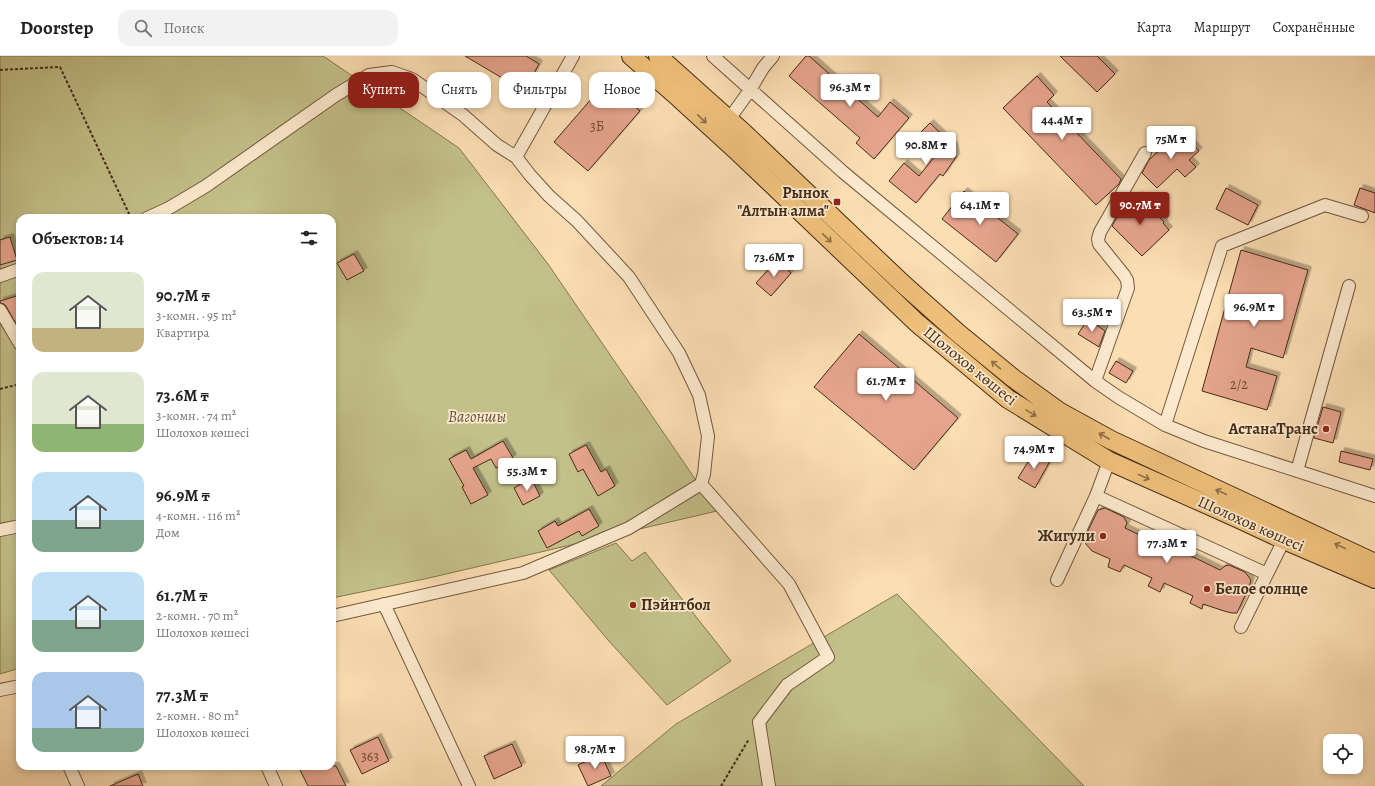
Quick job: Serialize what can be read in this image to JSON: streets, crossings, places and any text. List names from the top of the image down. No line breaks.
{"streets":{"highway":["Шолохов көшесі"]},"parks":["Вагоншы"],"places":{"transit":["Рынок \"Алтын алма\""],"other":["АстанаТранс","Жигули","Белое солнце","Пэйнтбол"]},"house_numbers":["3Б","2/2","363"],"page":{"header":"Doorstep","search":"Поиск","nav":["Карта","Маршрут","Сохранённые"],"chip":["Купить","Снять","Фильтры","Новое"],"price":["96.3M ₸","44.4M ₸","75M ₸","90.8M ₸","64.1M ₸","90.7M ₸","73.6M ₸","96.9M ₸","63.5M ₸","61.7M ₸","74.9M ₸","55.3M ₸","77.3M ₸","98.7M ₸"],"heading":"Объектов: 14","list":[{"name":"90.7M ₸","note":"3-комн. · 95 m² · Квартира"},{"name":"73.6M ₸","note":"3-комн. · 74 m² · Шолохов көшесі"},{"name":"96.9M ₸","note":"4-комн. · 116 m² · Дом"},{"name":"61.7M ₸","note":"2-комн. · 70 m² · Шолохов көшесі"},{"name":"77.3M ₸","note":"2-комн. · 80 m² · Шолохов көшесі"}]}}
